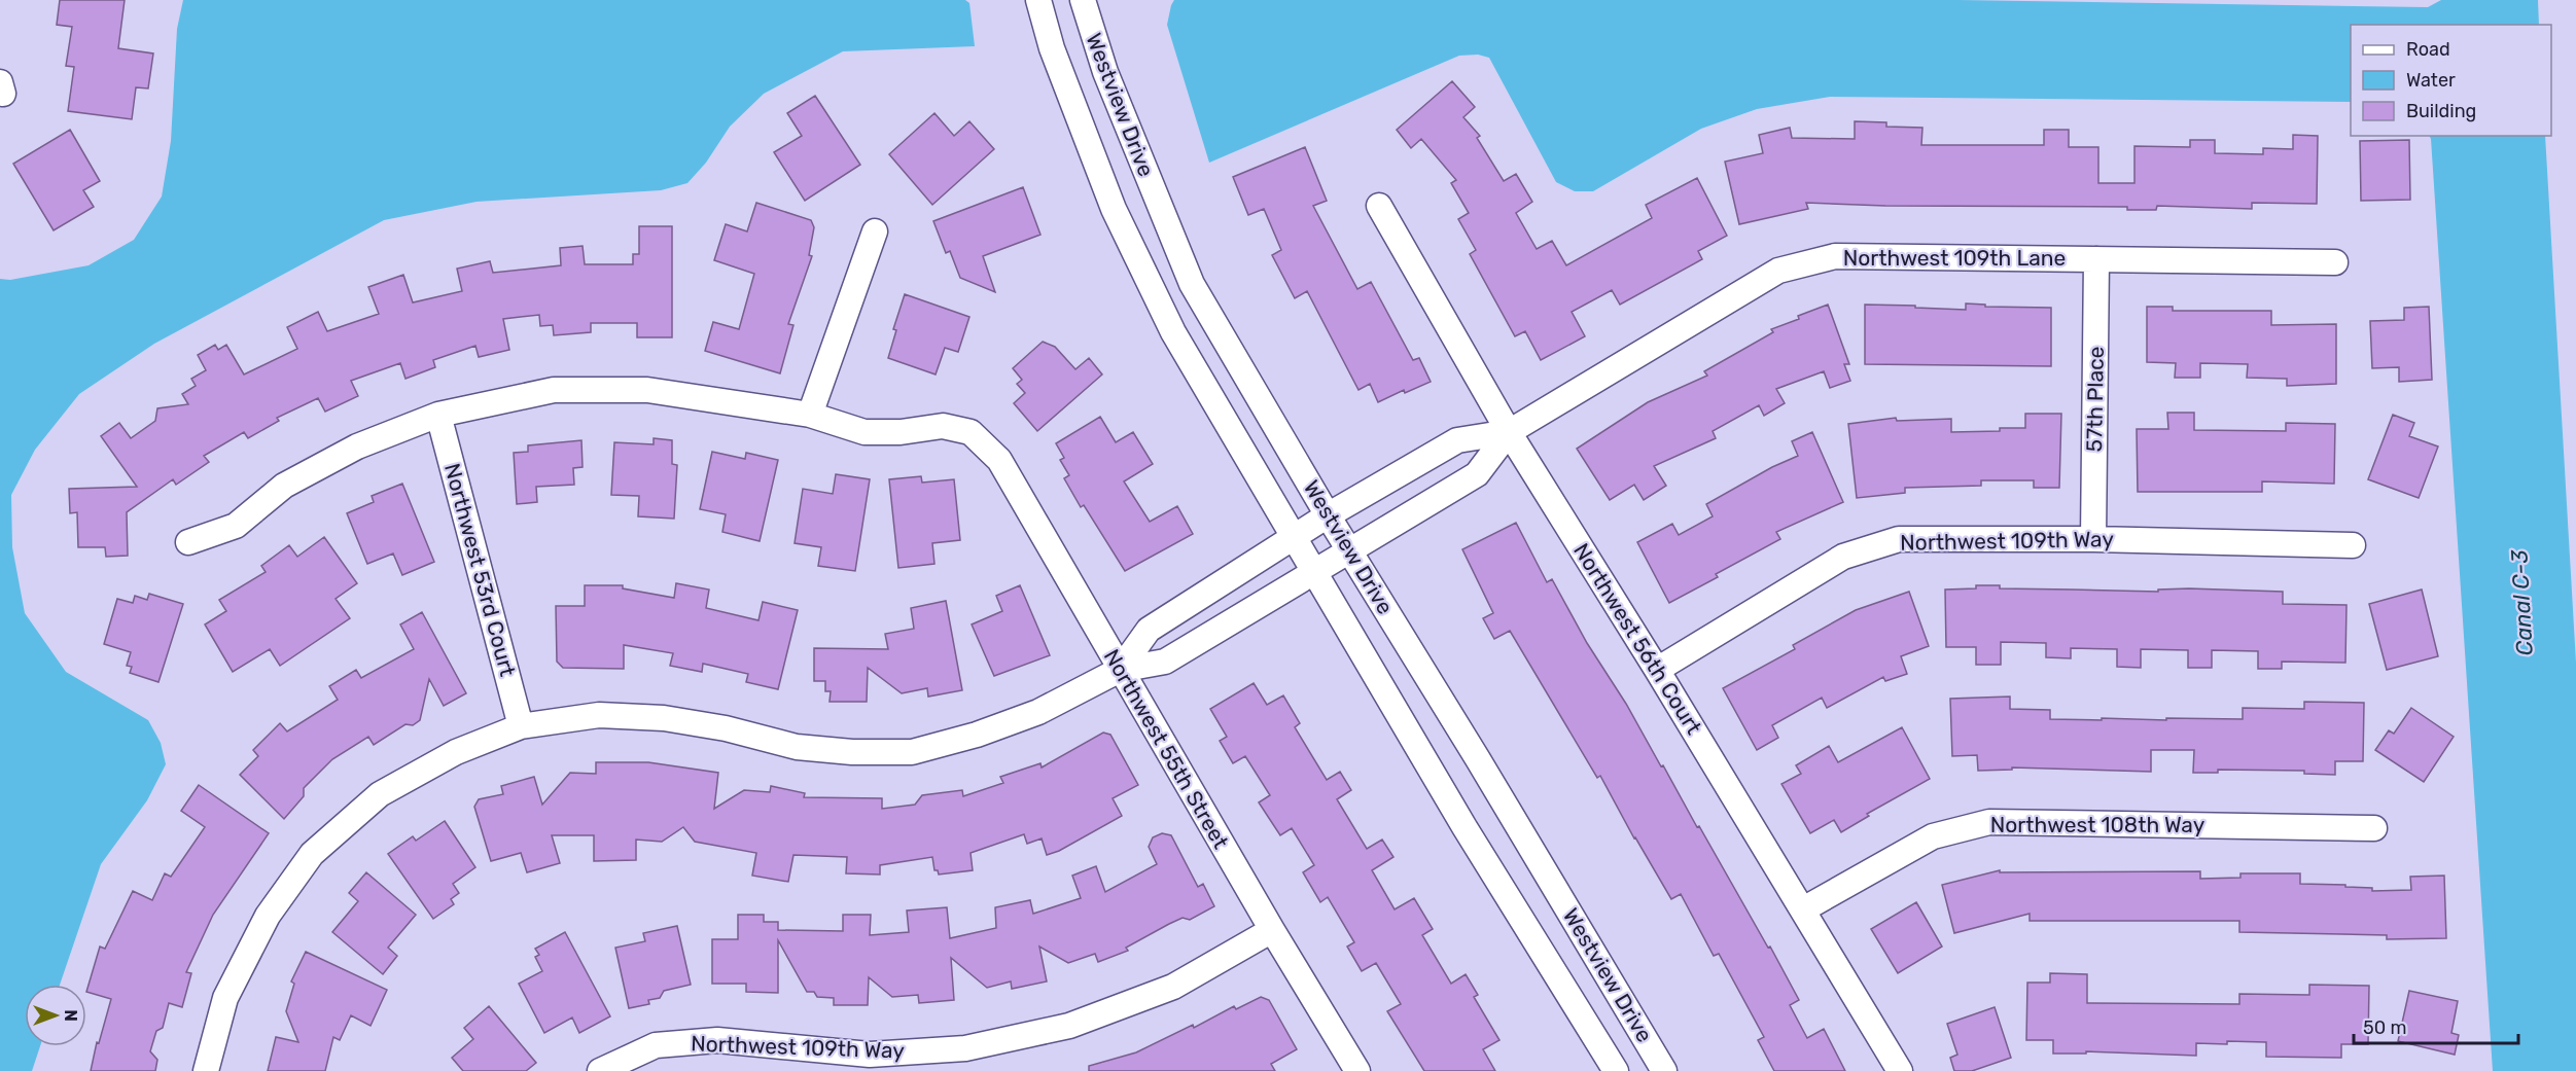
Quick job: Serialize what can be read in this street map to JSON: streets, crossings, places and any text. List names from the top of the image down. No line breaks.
{"streets":{"street":["Westview Drive","Northwest 109th Lane","57th Place","Northwest 109th Way","Northwest 53rd Court","Northwest 56th Court","Northwest 55th Street","Northwest 108th Way"]},"crossings":[["Westview Drive","Northwest 109th Lane"],["Northwest 109th Lane","57th Place"],["Northwest 109th Lane","Northwest 53rd Court"],["Northwest 109th Lane","Northwest 56th Court"],["Northwest 109th Lane","Northwest 55th Street"],["57th Place","Northwest 109th Way"],["Northwest 109th Way","Northwest 56th Court"],["Northwest 109th Way","Northwest 55th Street"],["Northwest 56th Court","Northwest 108th Way"]],"water":["Canal C-3"],"legend":["Road","Water","Building"],"scale_bar":"50 m","north":"right"}
